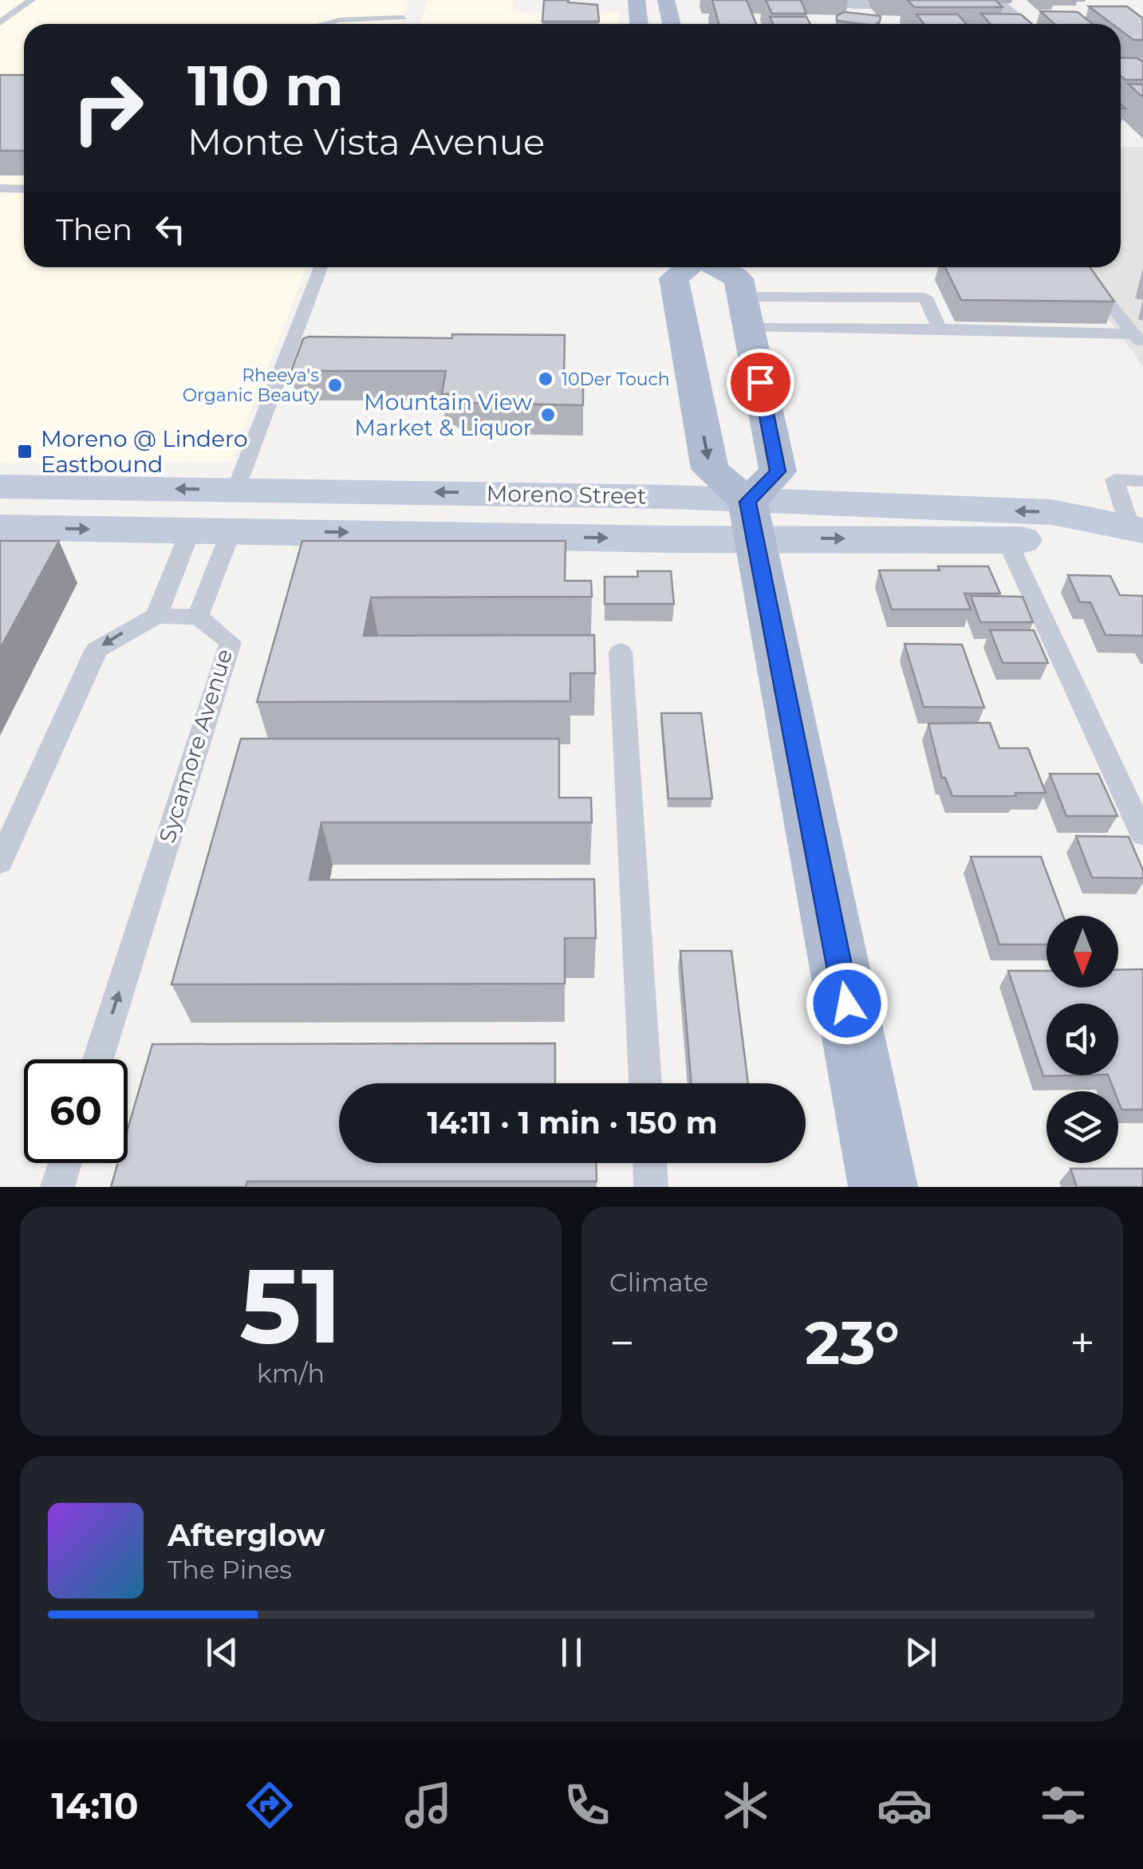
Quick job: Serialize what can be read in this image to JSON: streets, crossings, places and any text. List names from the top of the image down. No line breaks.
{"streets":{"street":["Moreno Street"],"lane":["Sycamore Avenue"]},"places":{"other":["10Der Touch","Rheeya's Organic Beauty","Mountain View Market & Liquor"],"transit":["Moreno @ Lindero Eastbound"]},"north":"bottom","page":{"turn":["110 m","Monte Vista Avenue"],"then":"Then","limit":"60","trip":"14:11 · 1 min · 150 m","tile":[["51","km/h"],"Climate"],"heat":["−","23°","+"],"song":["Afterglow","The Pines"],"tabs":"14:10"}}
